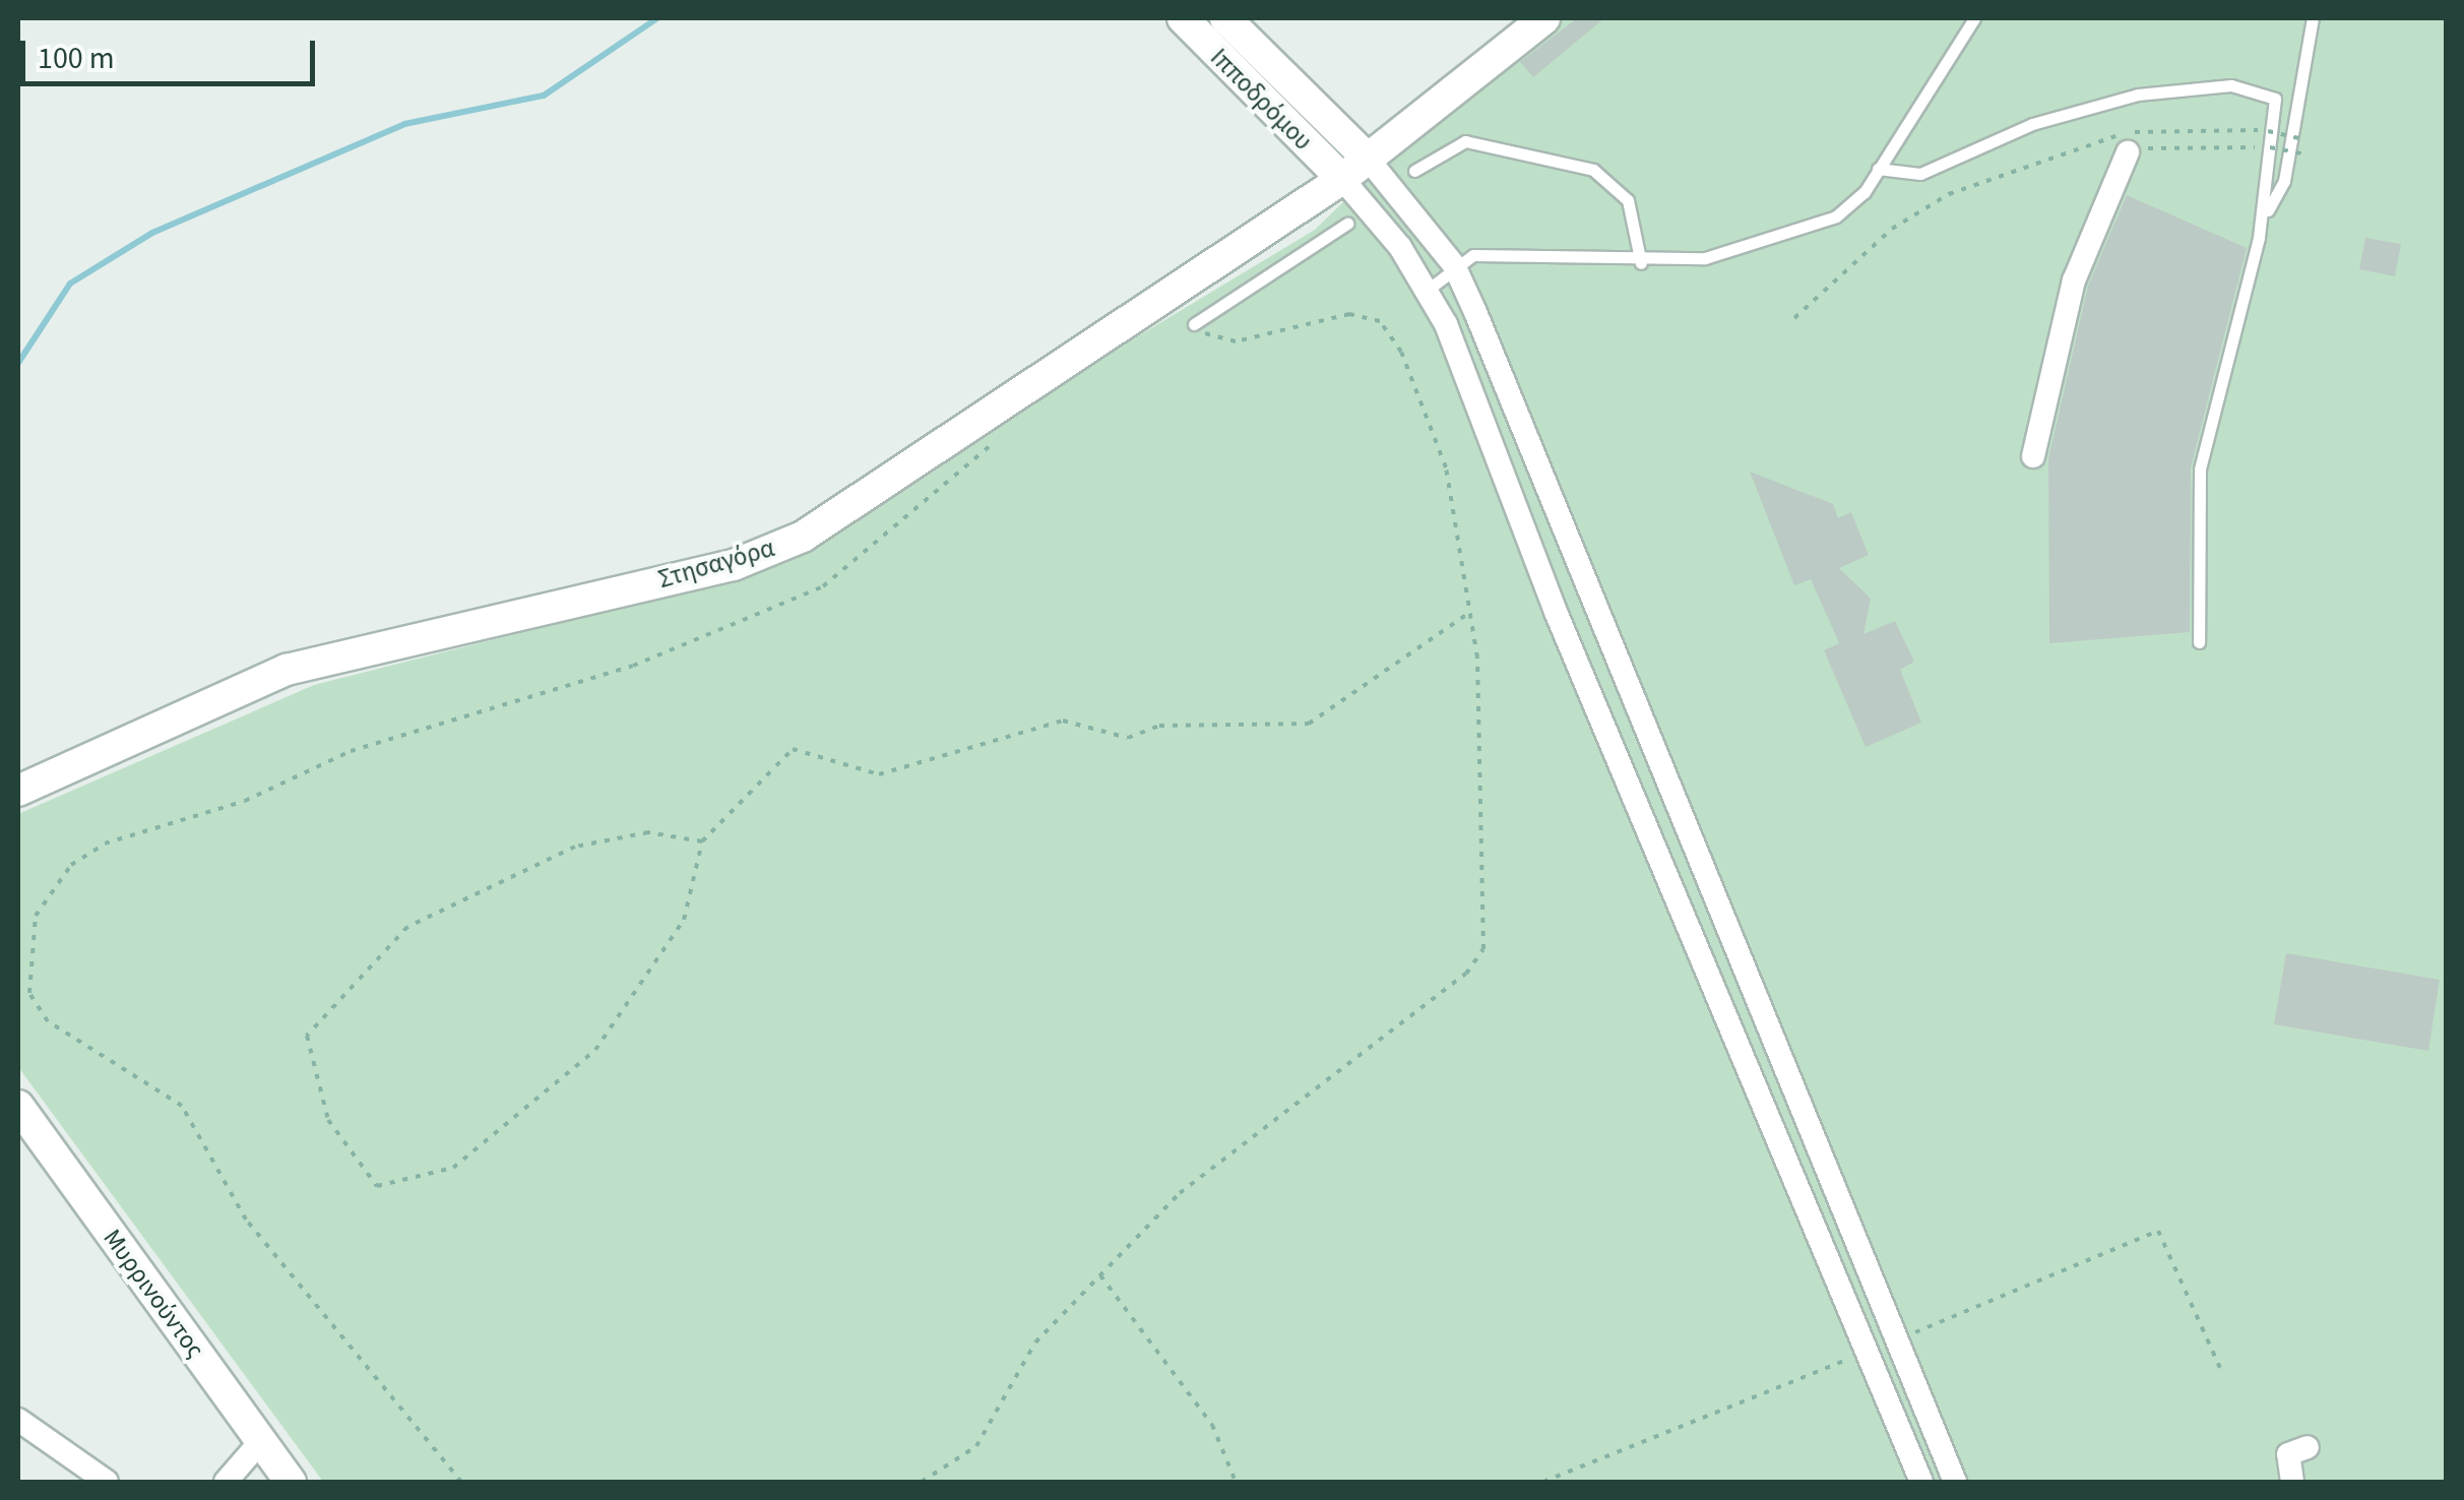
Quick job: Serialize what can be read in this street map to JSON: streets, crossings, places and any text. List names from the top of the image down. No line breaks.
{"streets":{"street":["Ιπποδρόμου","Στησαγόρα","Μυρρινούντος"]},"crossings":[["Ιπποδρόμου","Στησαγόρα"]],"scale_bar":"100 m"}
